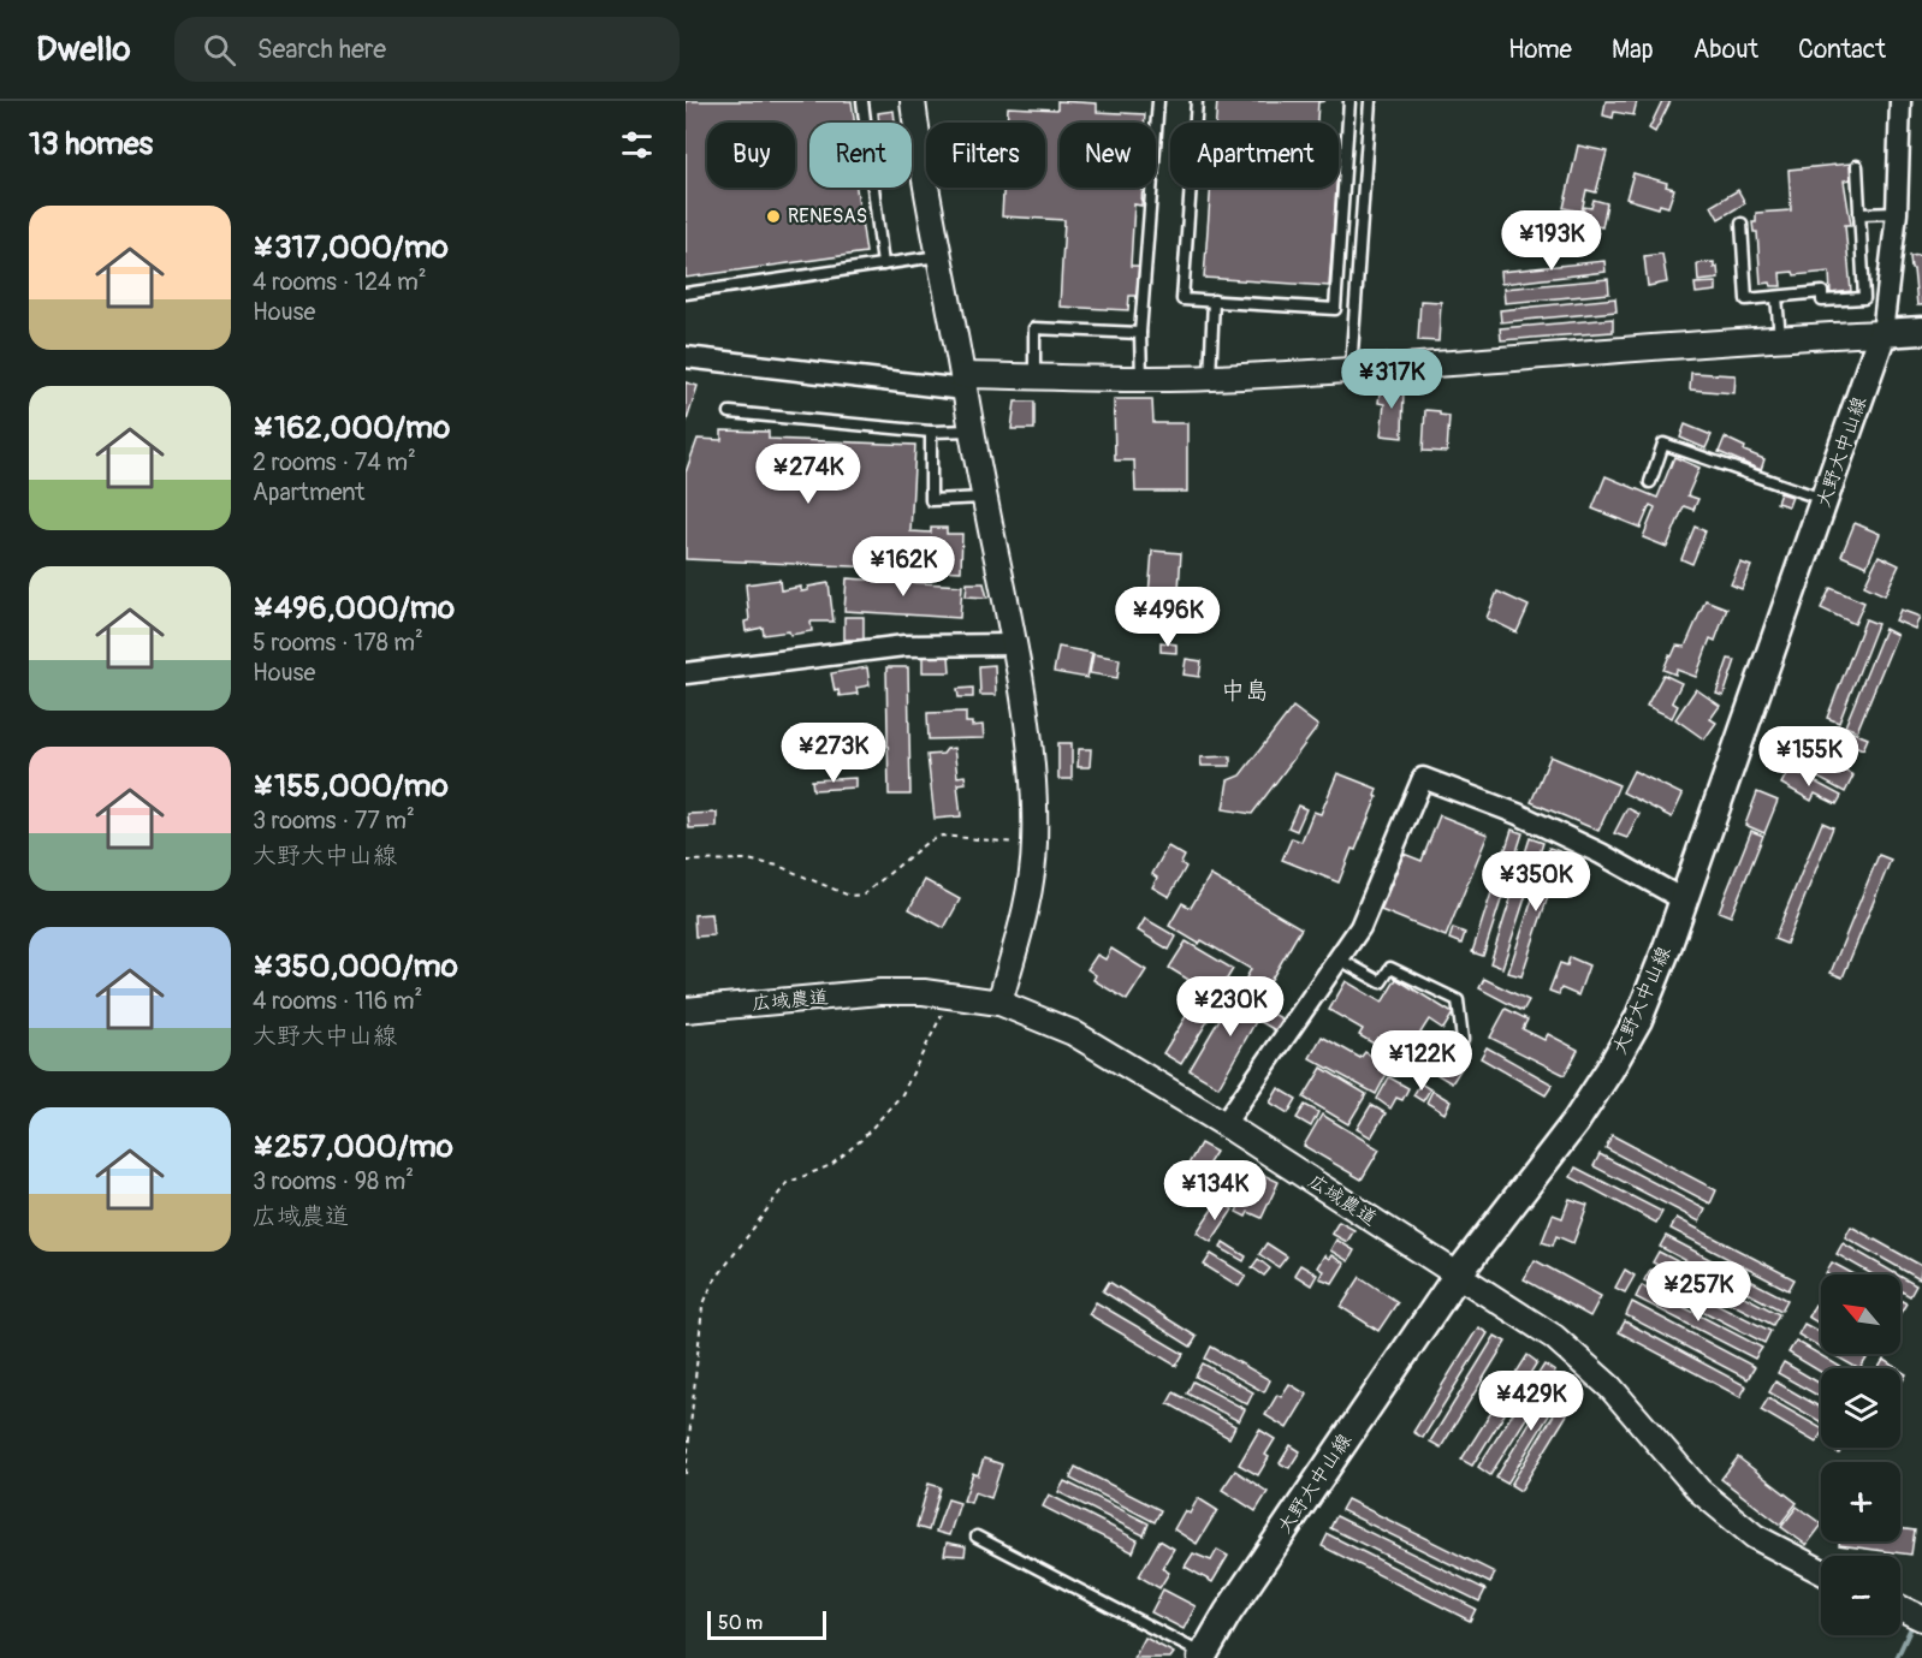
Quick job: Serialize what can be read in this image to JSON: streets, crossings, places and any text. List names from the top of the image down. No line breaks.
{"streets":{"main road":["大野大中山線"],"street":["広域農道"]},"crossings":[["大野大中山線","広域農道"]],"districts":["中島"],"places":["RENESAS"],"scale_bar":"50 m","north":"top left","page":{"header":"Dwello","search":"Search here","nav":["Home","Map","About","Contact"],"heading":"13 homes","chip":["Buy","Rent","Filters","New","Apartment"],"list":[{"name":"¥317,000/mo","note":"4 rooms · 124 m² · House"},{"name":"¥162,000/mo","note":"2 rooms · 74 m² · Apartment"},{"name":"¥496,000/mo","note":"5 rooms · 178 m² · House"},{"name":"¥155,000/mo","note":"3 rooms · 77 m² · 大野大中山線"},{"name":"¥350,000/mo","note":"4 rooms · 116 m² · 大野大中山線"},{"name":"¥257,000/mo","note":"3 rooms · 98 m² · 広域農道"}],"price":["¥193K","¥317K","¥274K","¥162K","¥496K","¥273K","¥155K","¥350K","¥230K","¥122K","¥134K","¥257K","¥429K"],"map_buttons":["+","−"],"scale":"50 m"}}
